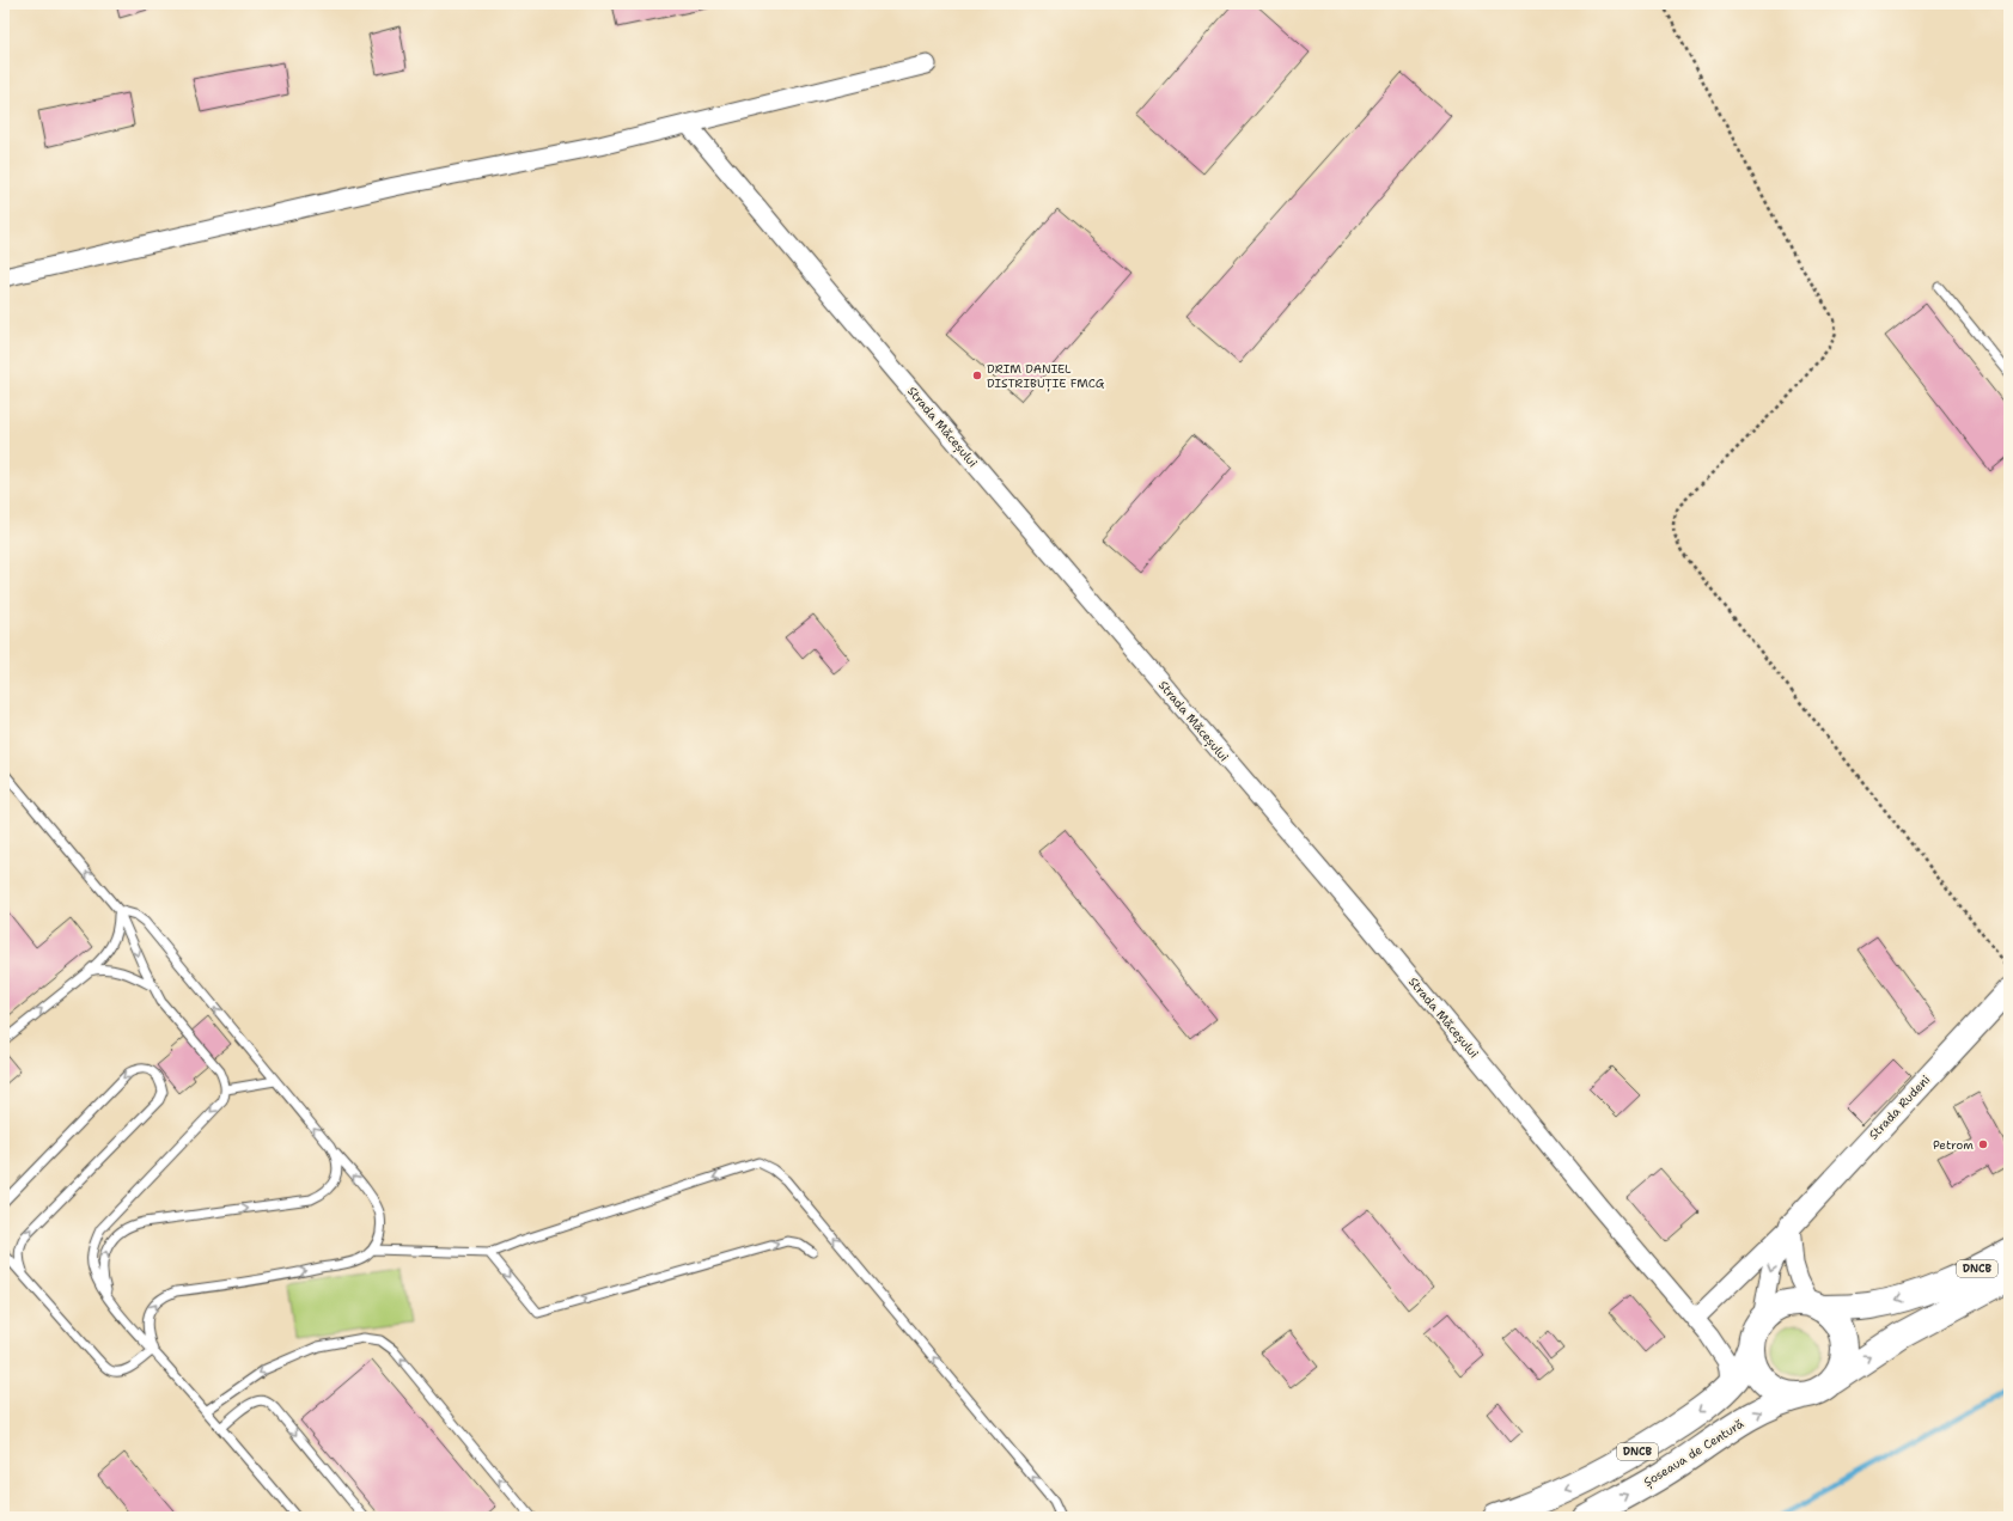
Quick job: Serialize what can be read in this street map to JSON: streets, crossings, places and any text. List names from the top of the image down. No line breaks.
{"streets":{"main road":["DNCB","Șoseaua de Centură"],"street":["Strada Măceșului","Strada Rudeni"]},"crossings":[["Strada Măceșului","DNCB"],["DNCB","Șoseaua de Centură"]],"places":["DRIM DANIEL DISTRIBUȚIE FMCG","Petrom"]}
